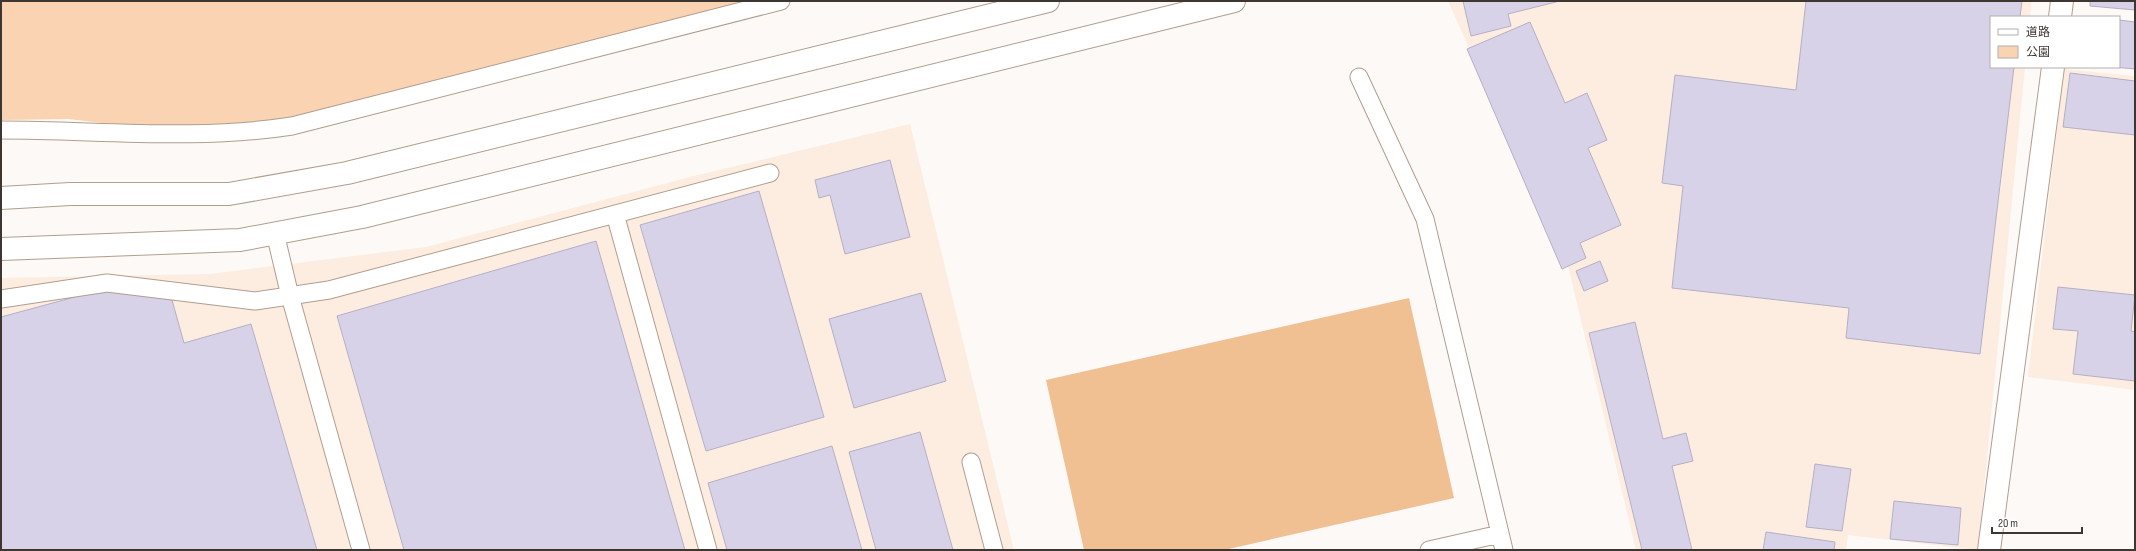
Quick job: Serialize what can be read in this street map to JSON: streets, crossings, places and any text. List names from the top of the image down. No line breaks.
{"legend":["道路","公園"],"scale_bar":"20 m"}
